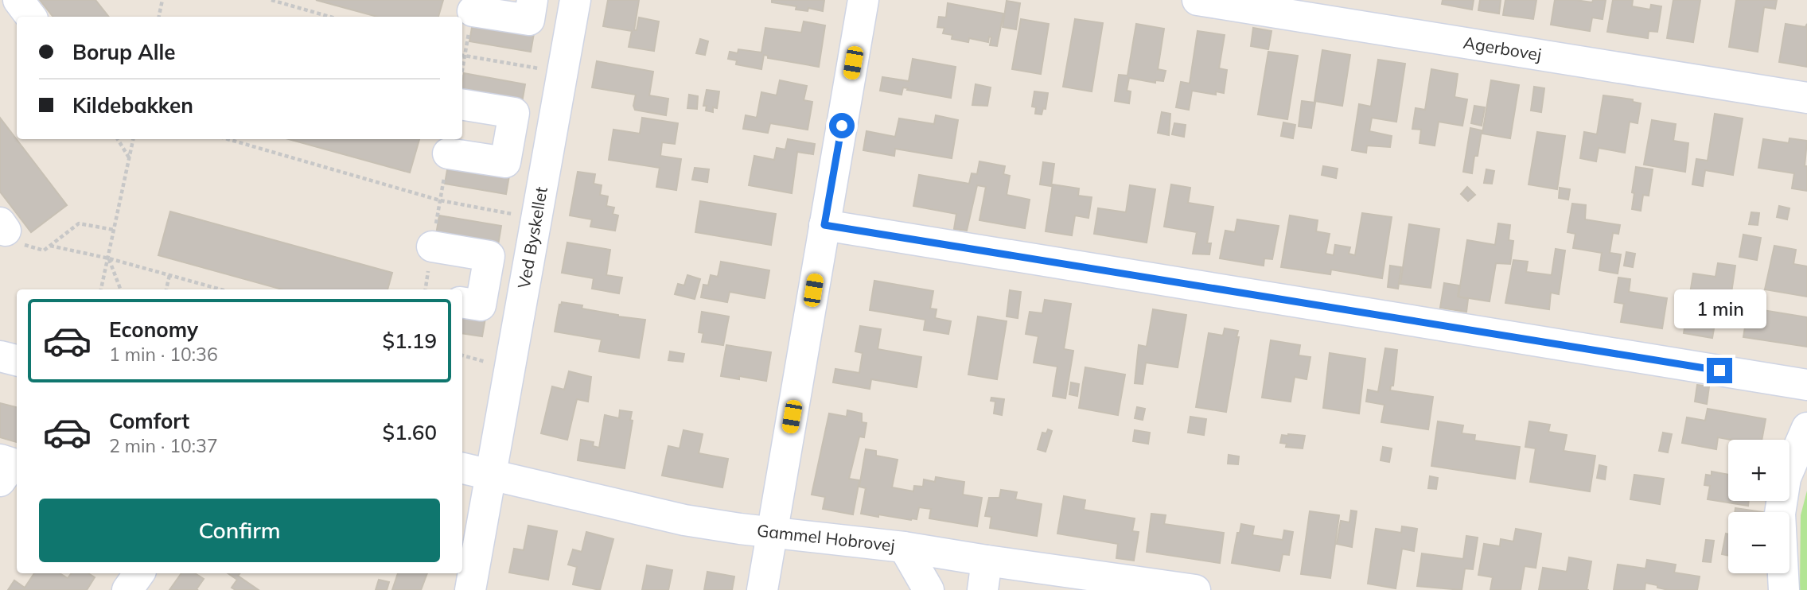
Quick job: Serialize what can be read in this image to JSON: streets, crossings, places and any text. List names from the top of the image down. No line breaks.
{"streets":{"street":["Agerbovej","Ved Byskellet","Gammel Hobrovej"]},"crossings":[["Ved Byskellet","Gammel Hobrovej"]],"page":{"banner":["Borup Alle","Kildebakken"],"bubble":"1 min","list":[{"name":"Economy","note":"1 min · 10:36","value":"$1.19"},{"name":"Comfort","note":"2 min · 10:37","value":"$1.60"}],"map_buttons":["+","−"],"buttons":"Confirm"}}
